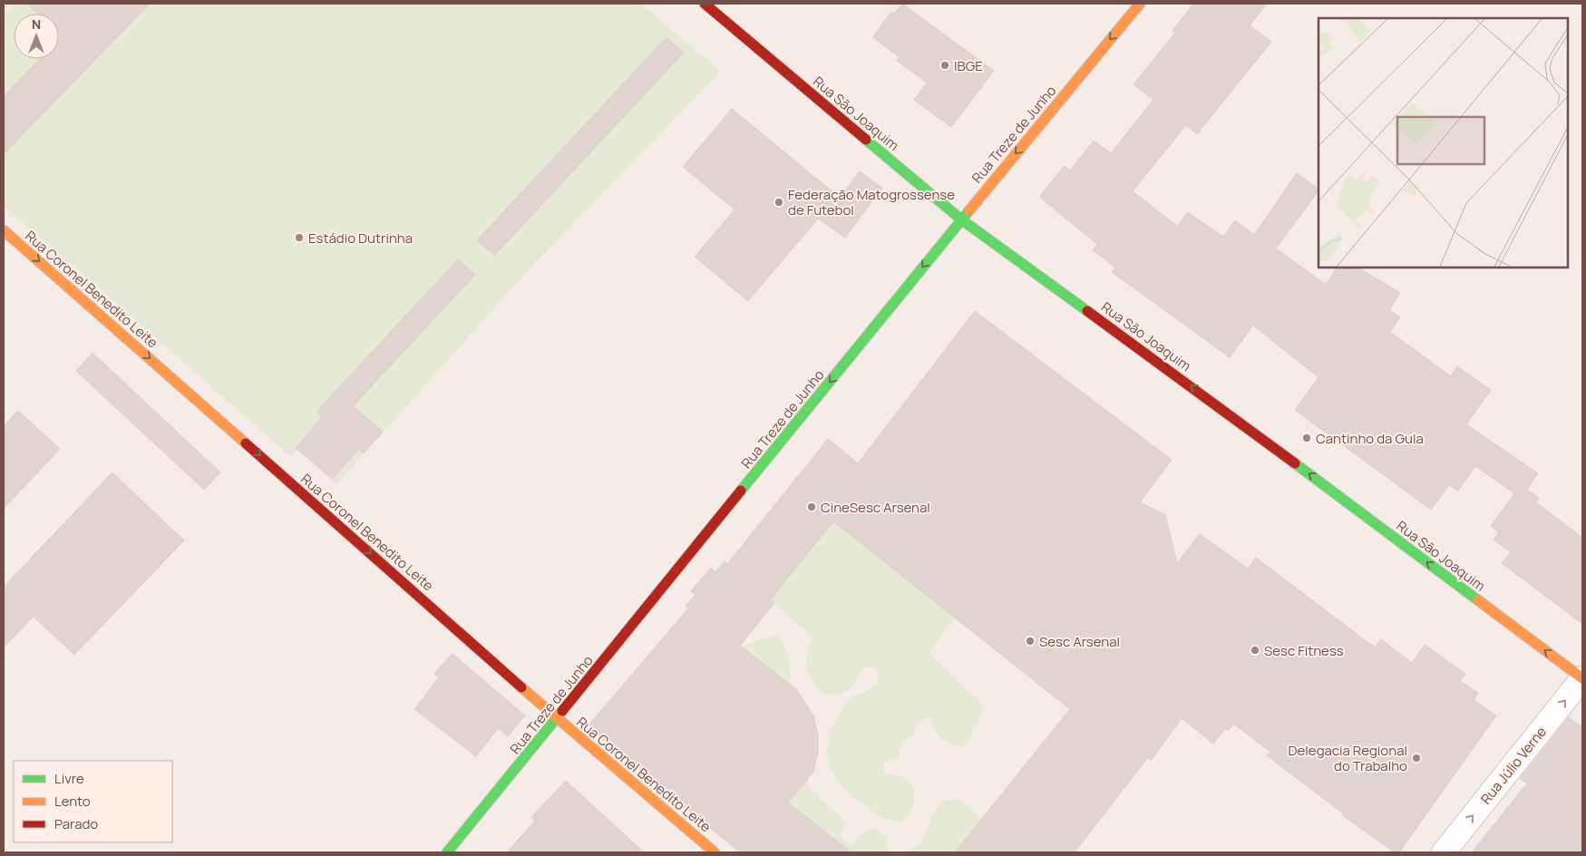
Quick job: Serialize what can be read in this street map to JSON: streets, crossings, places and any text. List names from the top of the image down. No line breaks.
{"streets":{"street":["Rua São Joaquim","Rua Treze de Junho","Rua Coronel Benedito Leite","Rua Júlio Verne"]},"crossings":[["Rua São Joaquim","Rua Treze de Junho"],["Rua São Joaquim","Rua Júlio Verne"],["Rua Treze de Junho","Rua Coronel Benedito Leite"]],"one_way":["Rua São Joaquim","Rua Treze de Junho","Rua Coronel Benedito Leite","Rua Júlio Verne"],"places":["IBGE","Federação Matogrossense de Futebol","Estádio Dutrinha","Cantinho da Gula","CineSesc Arsenal","Sesc Arsenal","Sesc Fitness","Delegacia Regional do Trabalho"],"legend":["Livre","Lento","Parado"],"north":"top"}
